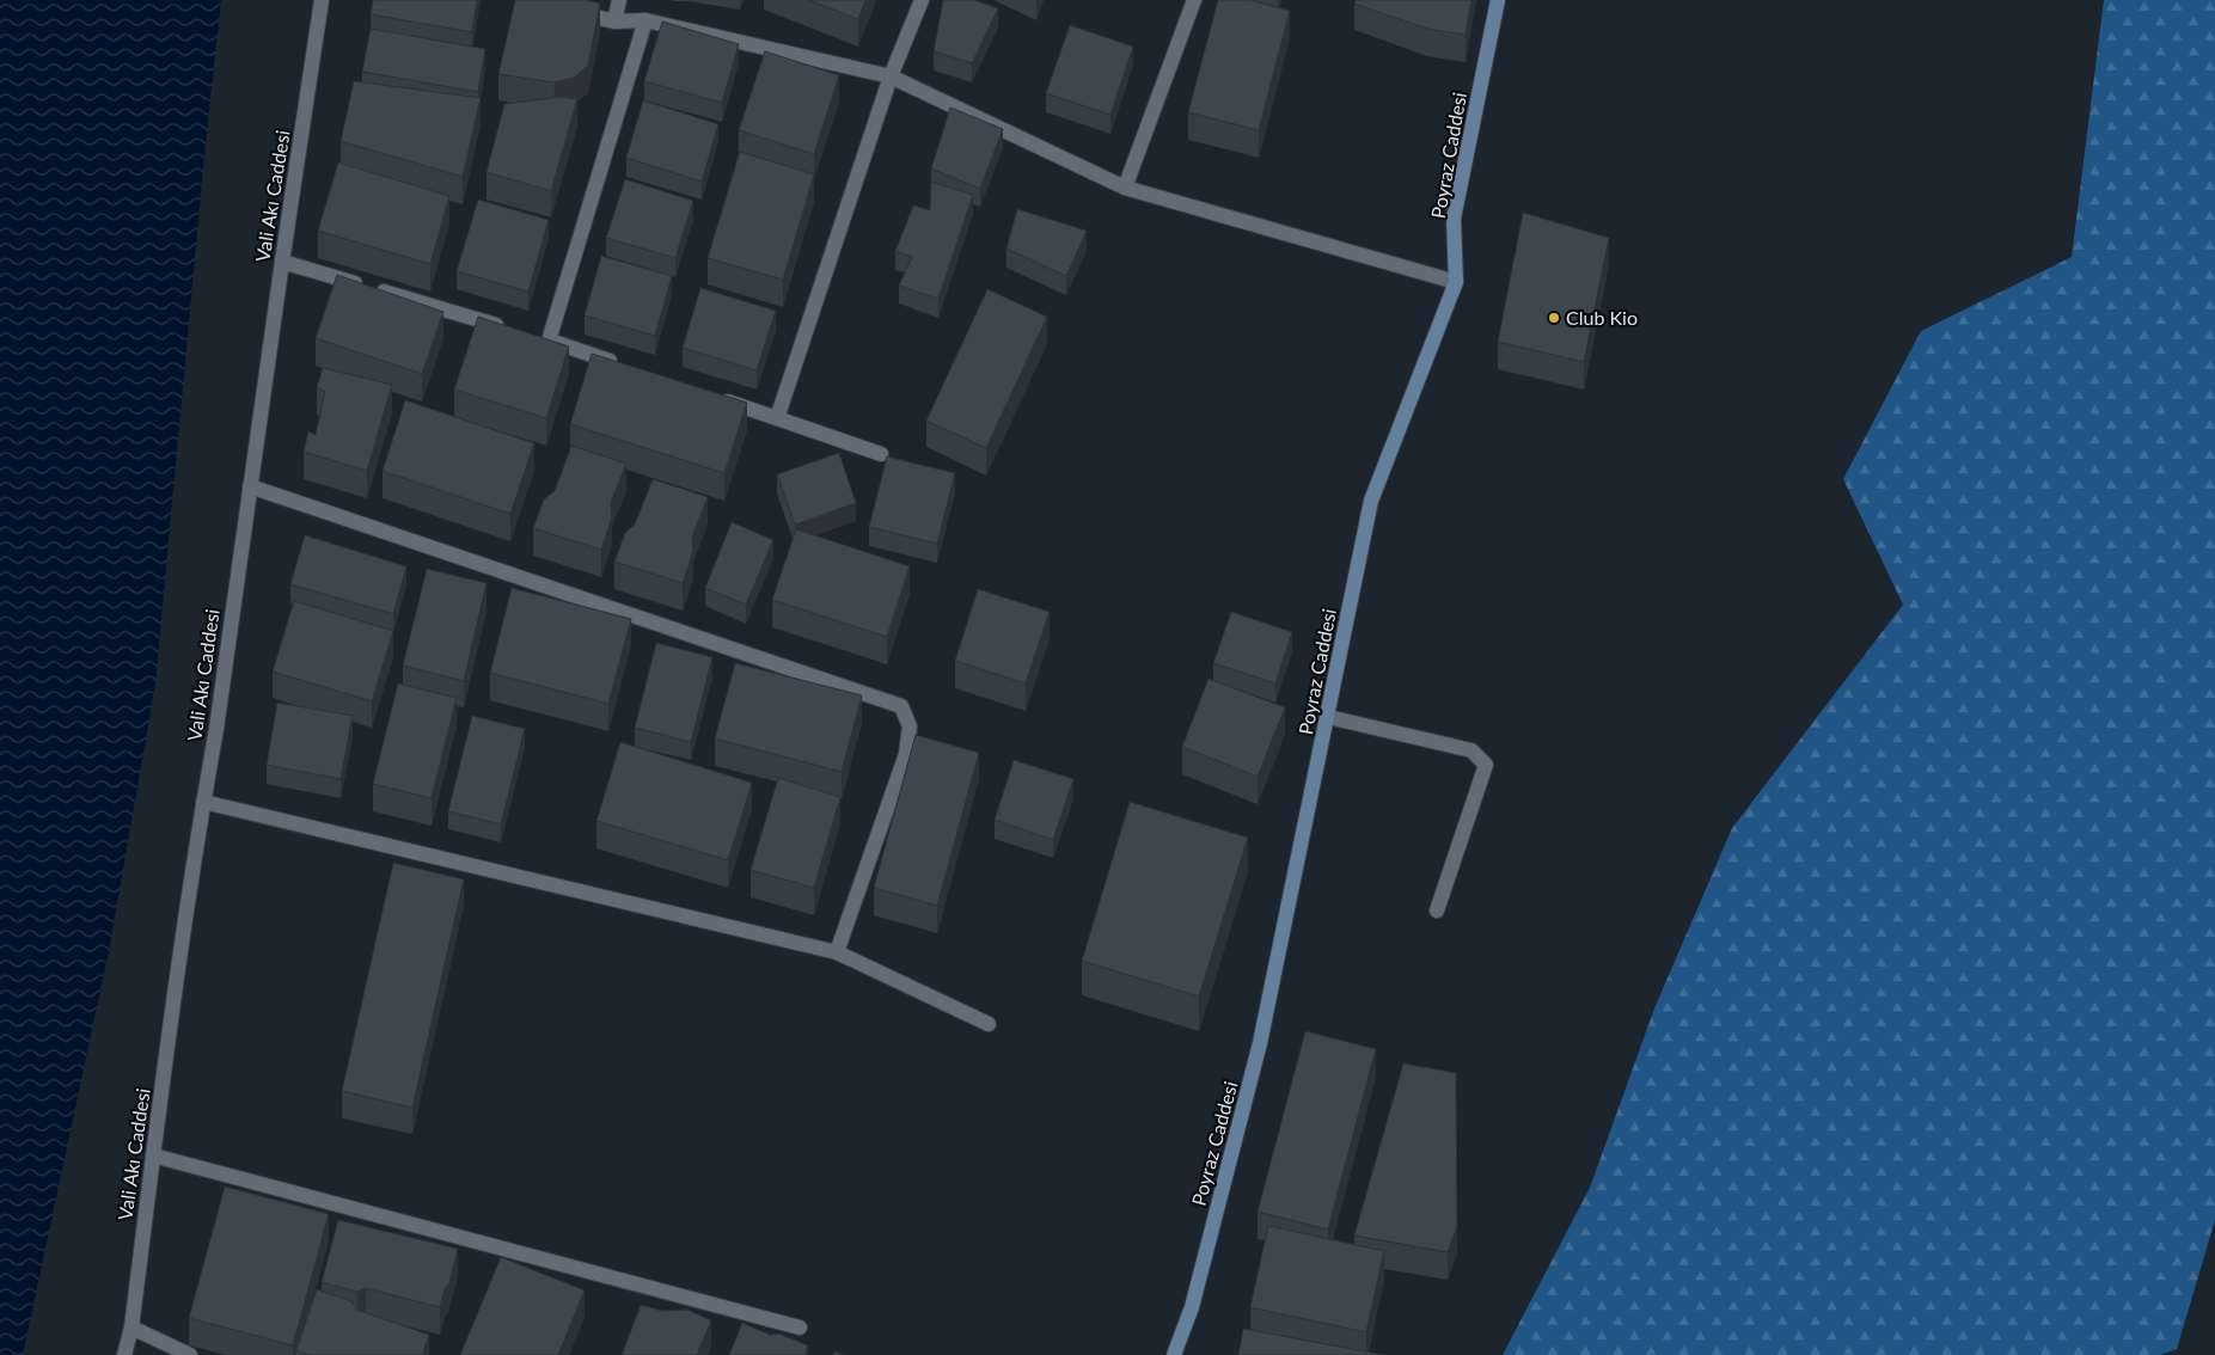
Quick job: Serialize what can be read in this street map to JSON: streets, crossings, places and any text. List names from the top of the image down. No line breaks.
{"streets":{"street":["Poyraz Caddesi","Vali Akı Caddesi"]},"places":["Club Kio"]}
